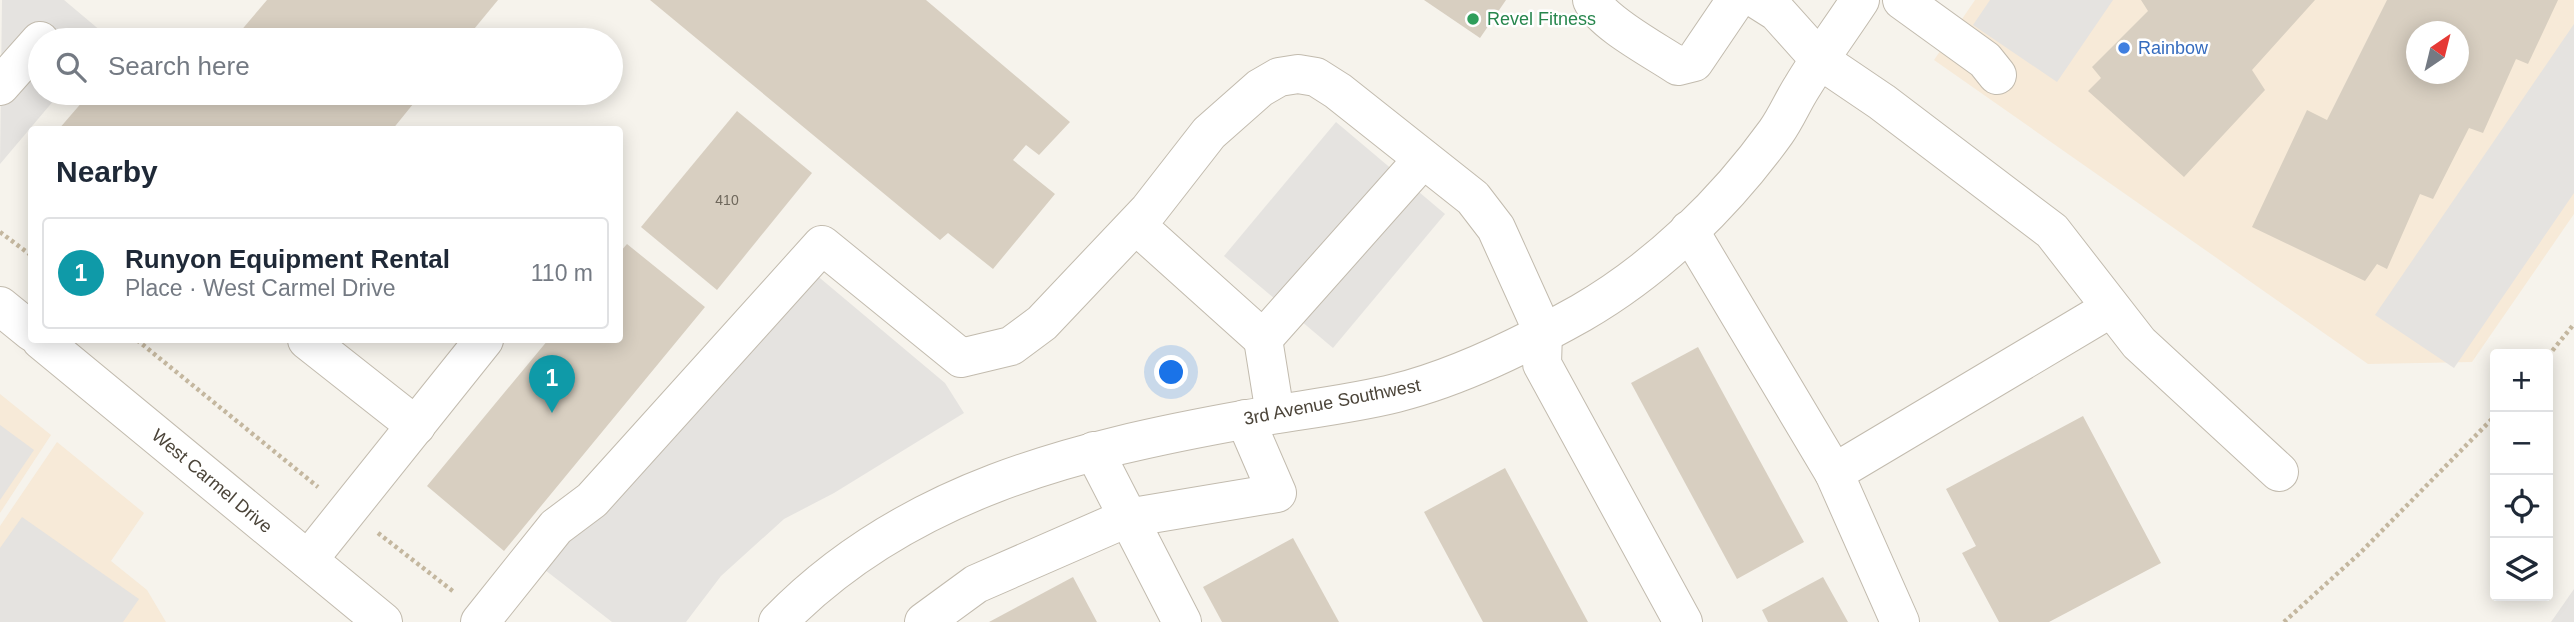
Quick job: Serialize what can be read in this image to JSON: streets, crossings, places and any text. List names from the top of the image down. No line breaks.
{"streets":{"street":["3rd Avenue Southwest","West Carmel Drive"]},"places":["Revel Fitness","Rainbow"],"house_numbers":["410"],"north":"top right","page":{"search":"Search here","heading":"Nearby","list":[{"mark":"1","name":"Runyon Equipment Rental","note":"Place · West Carmel Drive","value":"110 m"}],"map_buttons":["+","−"],"pins":"1"}}
